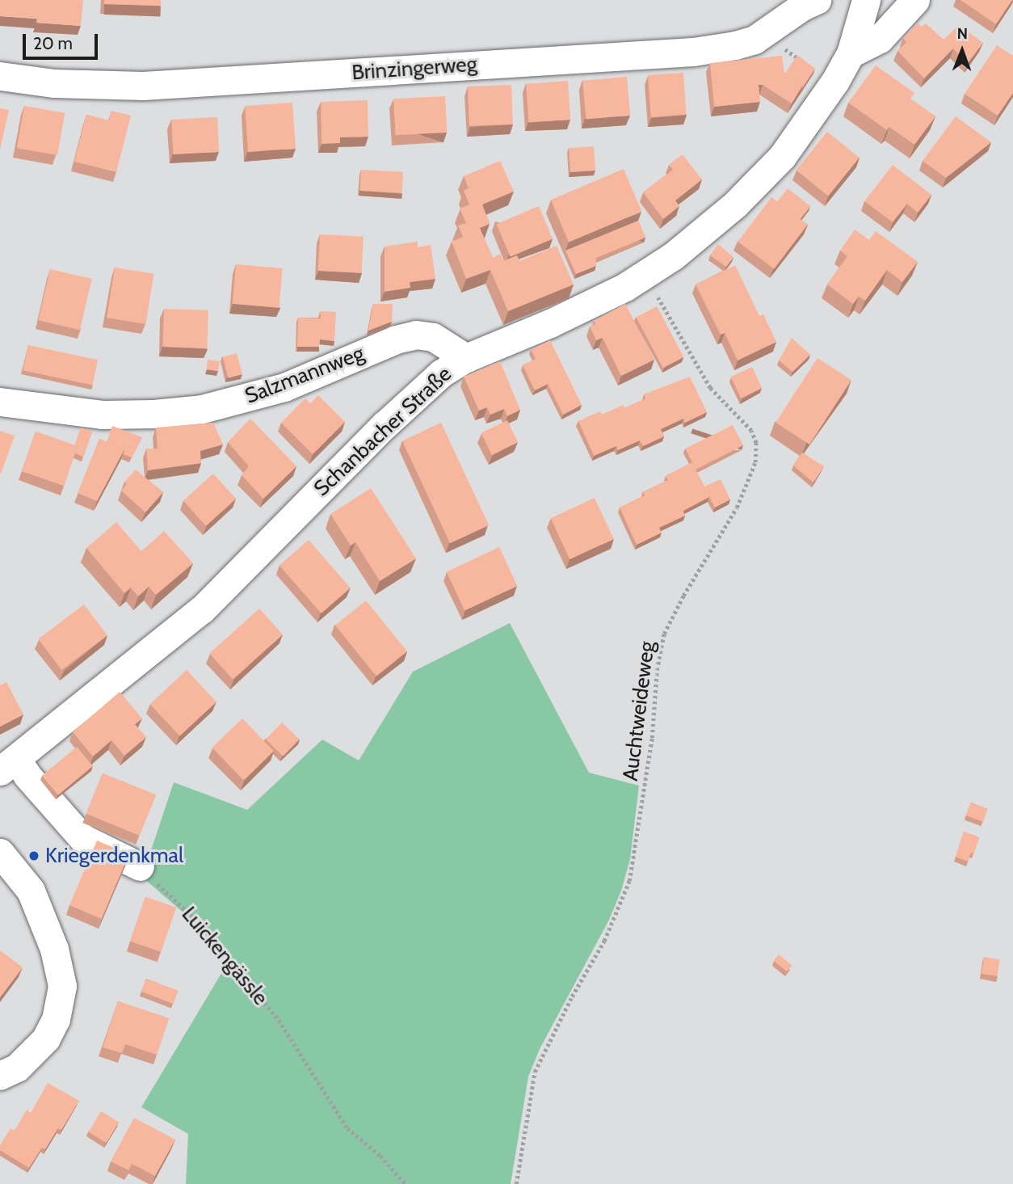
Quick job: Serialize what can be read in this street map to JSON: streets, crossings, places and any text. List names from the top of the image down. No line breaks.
{"streets":{"street":["Brinzingerweg","Salzmannweg","Schanbacher Straße"],"path":["Auchtweideweg","Luickengässle"]},"crossings":[["Salzmannweg","Schanbacher Straße"],["Schanbacher Straße","Auchtweideweg"]],"places":["Kriegerdenkmal"],"scale_bar":"20 m","north":"top"}
